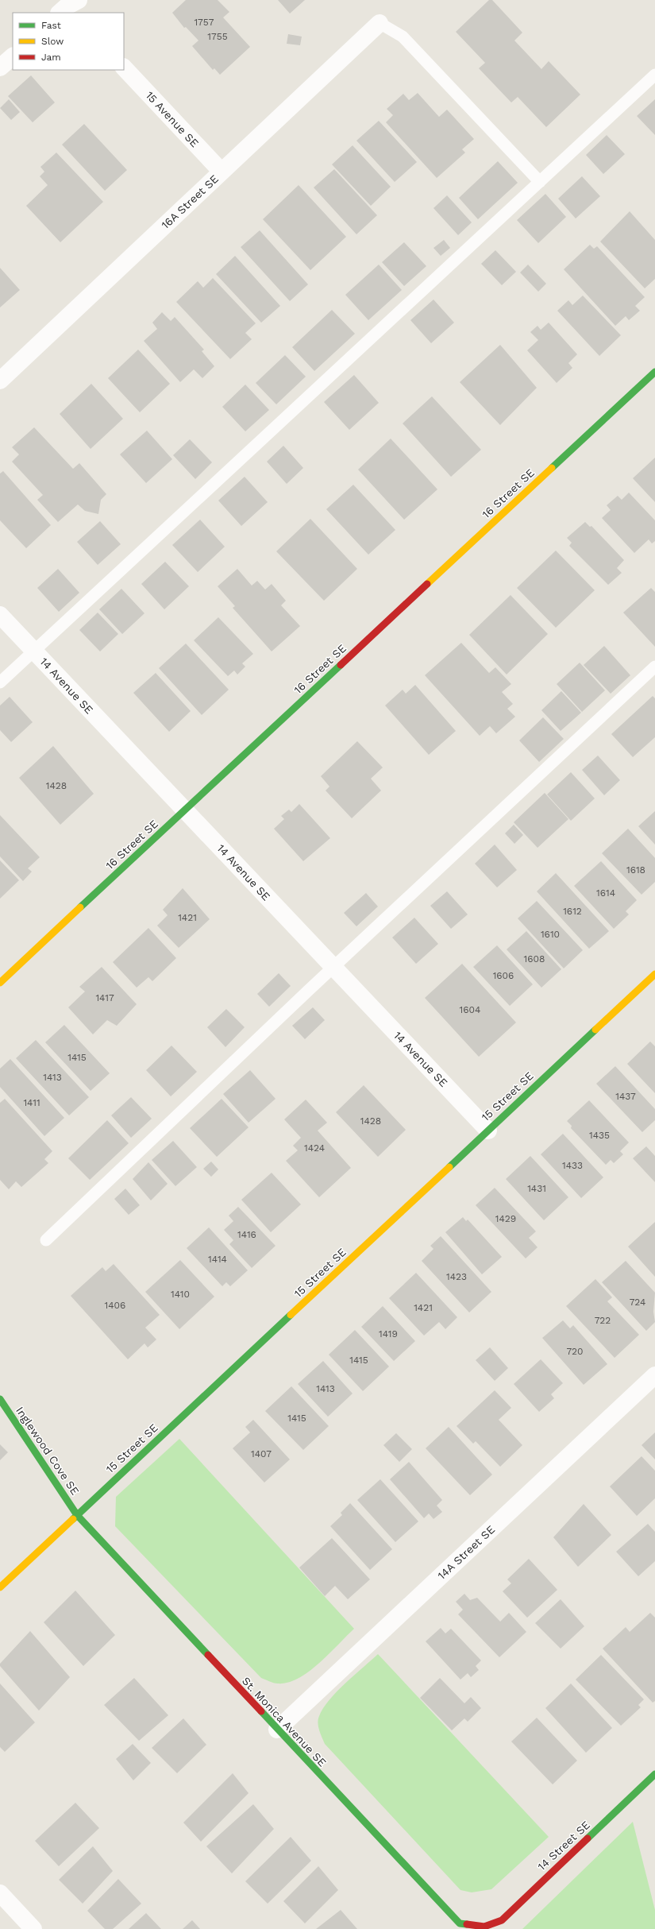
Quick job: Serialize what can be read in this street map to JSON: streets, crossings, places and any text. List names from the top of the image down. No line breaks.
{"streets":{"street":["15 Avenue SE","16A Street SE","16 Street SE","14 Avenue SE","15 Street SE","Inglewood Cove SE","14A Street SE","St. Monica Avenue SE","14 Street SE"]},"crossings":[["15 Avenue SE","16A Street SE"],["16 Street SE","14 Avenue SE"],["14 Avenue SE","15 Street SE"],["15 Street SE","Inglewood Cove SE"],["15 Street SE","St. Monica Avenue SE"],["Inglewood Cove SE","St. Monica Avenue SE"],["14A Street SE","St. Monica Avenue SE"],["St. Monica Avenue SE","14 Street SE"]],"house_numbers":["1757","1755","1428","1618","1614","1612","1421","1610","1608","1606","1417","1604","1415","1413","1437","1411","1428","1435","1424","1433","1431","1429","1416","1414","1423","1410","724","1406","1421","722","1419","720","1415","1413","1415","1407"],"legend":["Fast","Slow","Jam"]}
